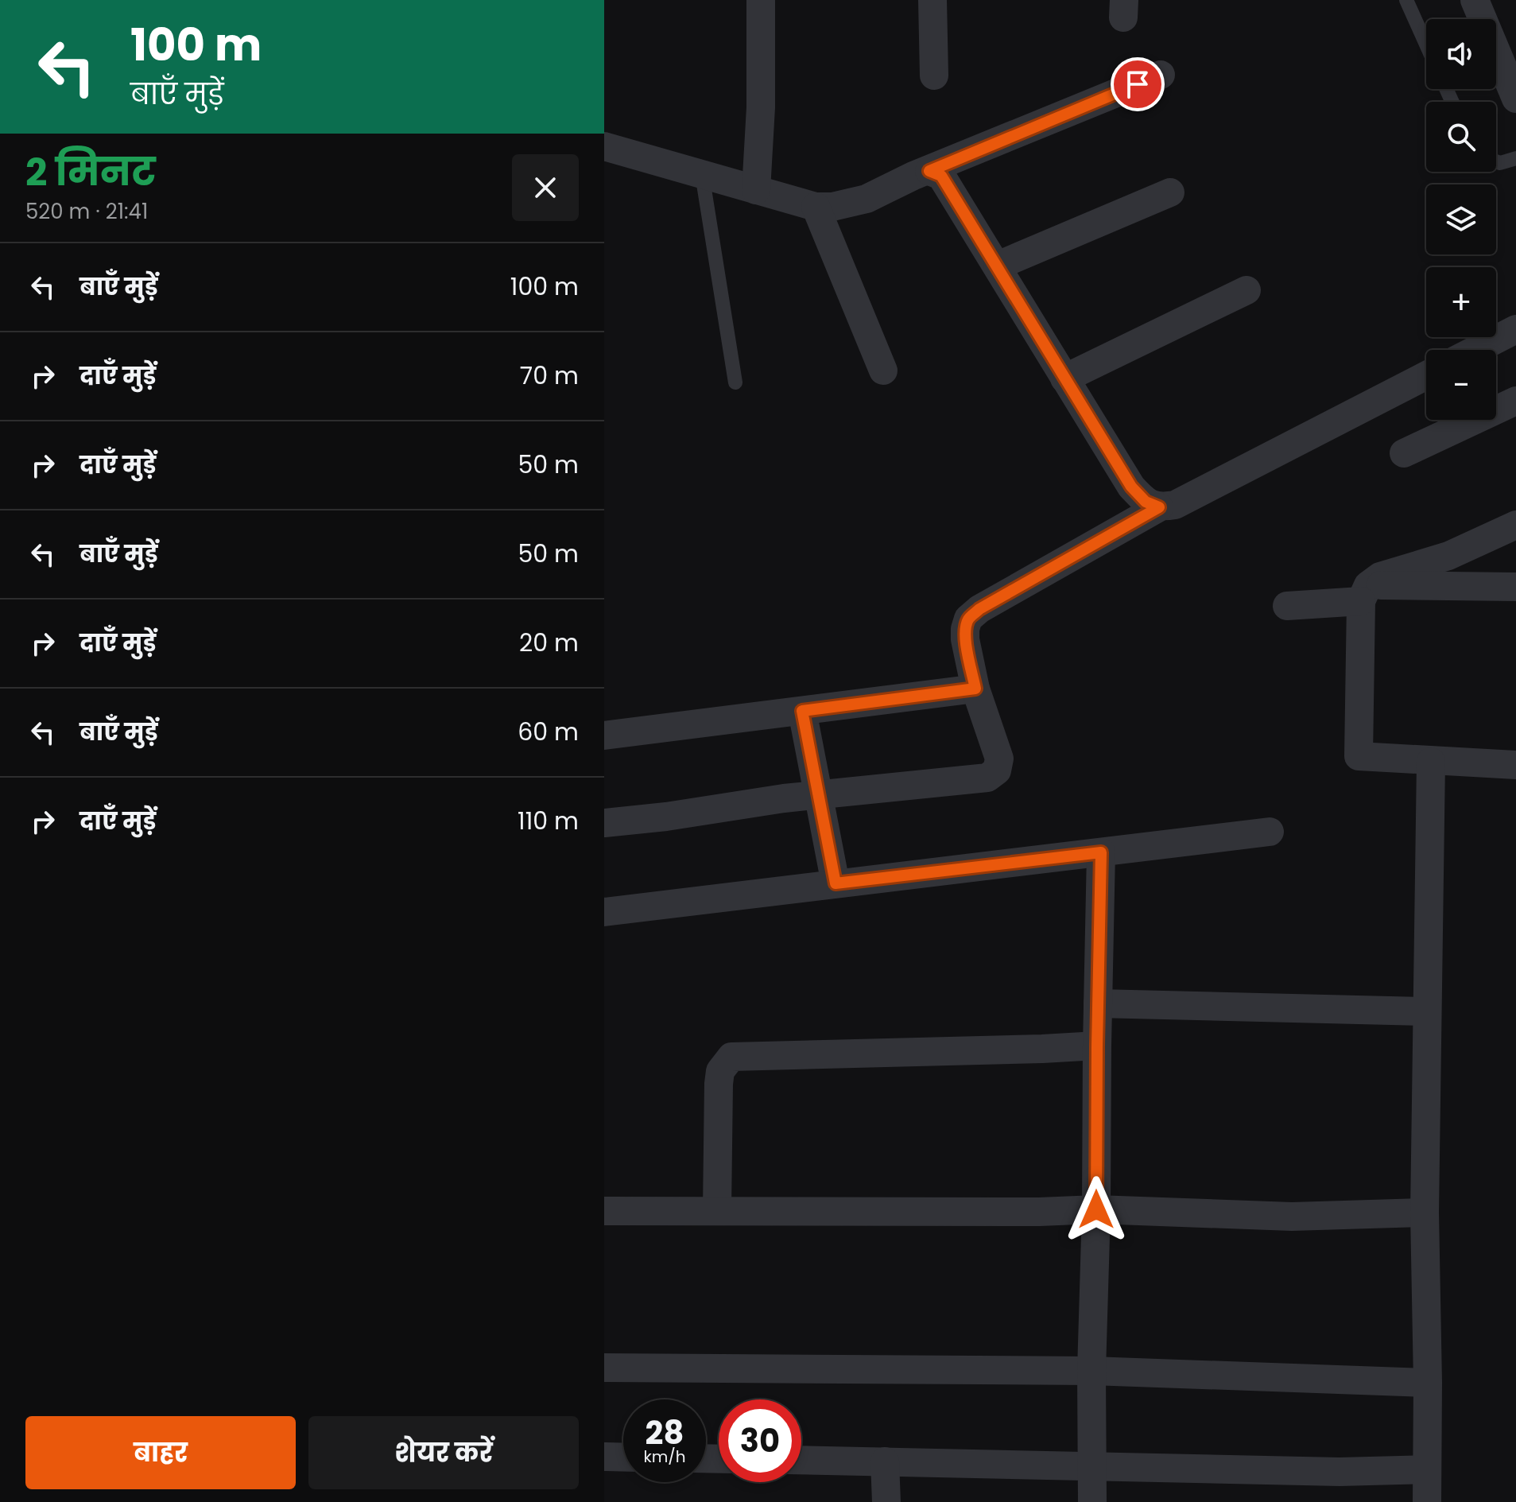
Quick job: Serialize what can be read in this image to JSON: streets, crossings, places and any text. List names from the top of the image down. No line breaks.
{"page":{"turn":["100 m","बाएँ मुड़ें"],"map_buttons":["+","−"],"heading":["2 मिनट","520 m · 21:41"],"list":[{"name":"बाएँ मुड़ें","value":"100 m"},{"name":"दाएँ मुड़ें","value":"70 m"},{"name":"दाएँ मुड़ें","value":"50 m"},{"name":"बाएँ मुड़ें","value":"50 m"},{"name":"दाएँ मुड़ें","value":"20 m"},{"name":"बाएँ मुड़ें","value":"60 m"},{"name":"दाएँ मुड़ें","value":"110 m"}],"speed":"28 km/h","limit":"30","buttons":["बाहर","शेयर करें"]}}
